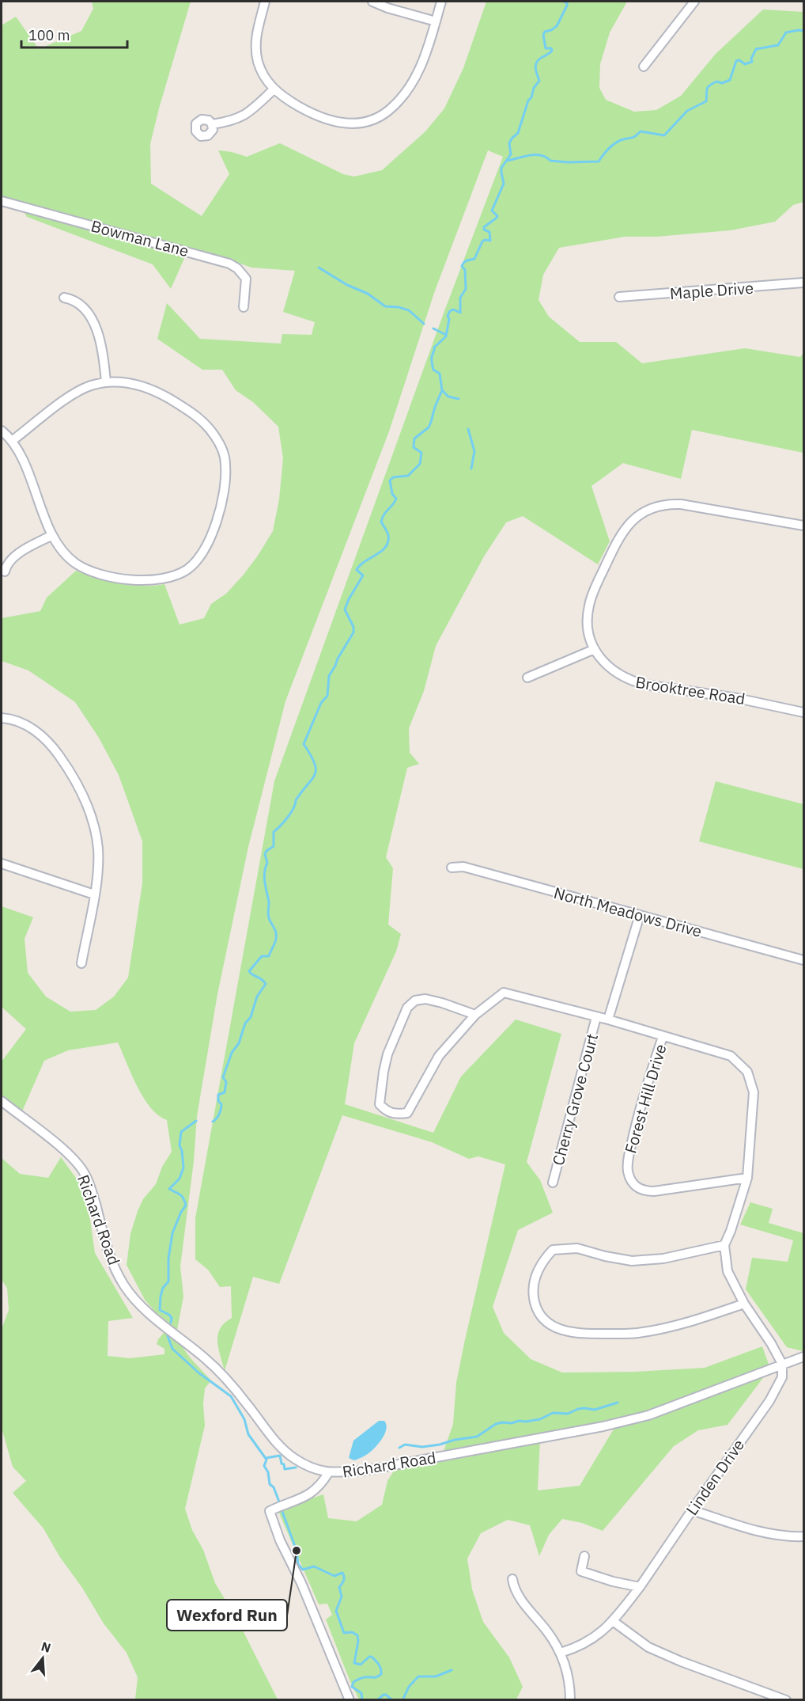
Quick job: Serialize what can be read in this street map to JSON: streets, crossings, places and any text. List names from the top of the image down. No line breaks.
{"streets":{"street":["Bowman Lane","Maple Drive","Brooktree Road","North Meadows Drive","Forest Hill Drive","Cherry Grove Court","Richard Road","Linden Drive"]},"crossings":[["Richard Road","Linden Drive"]],"places":["Wexford Run"],"scale_bar":"100 m","north":"top"}
